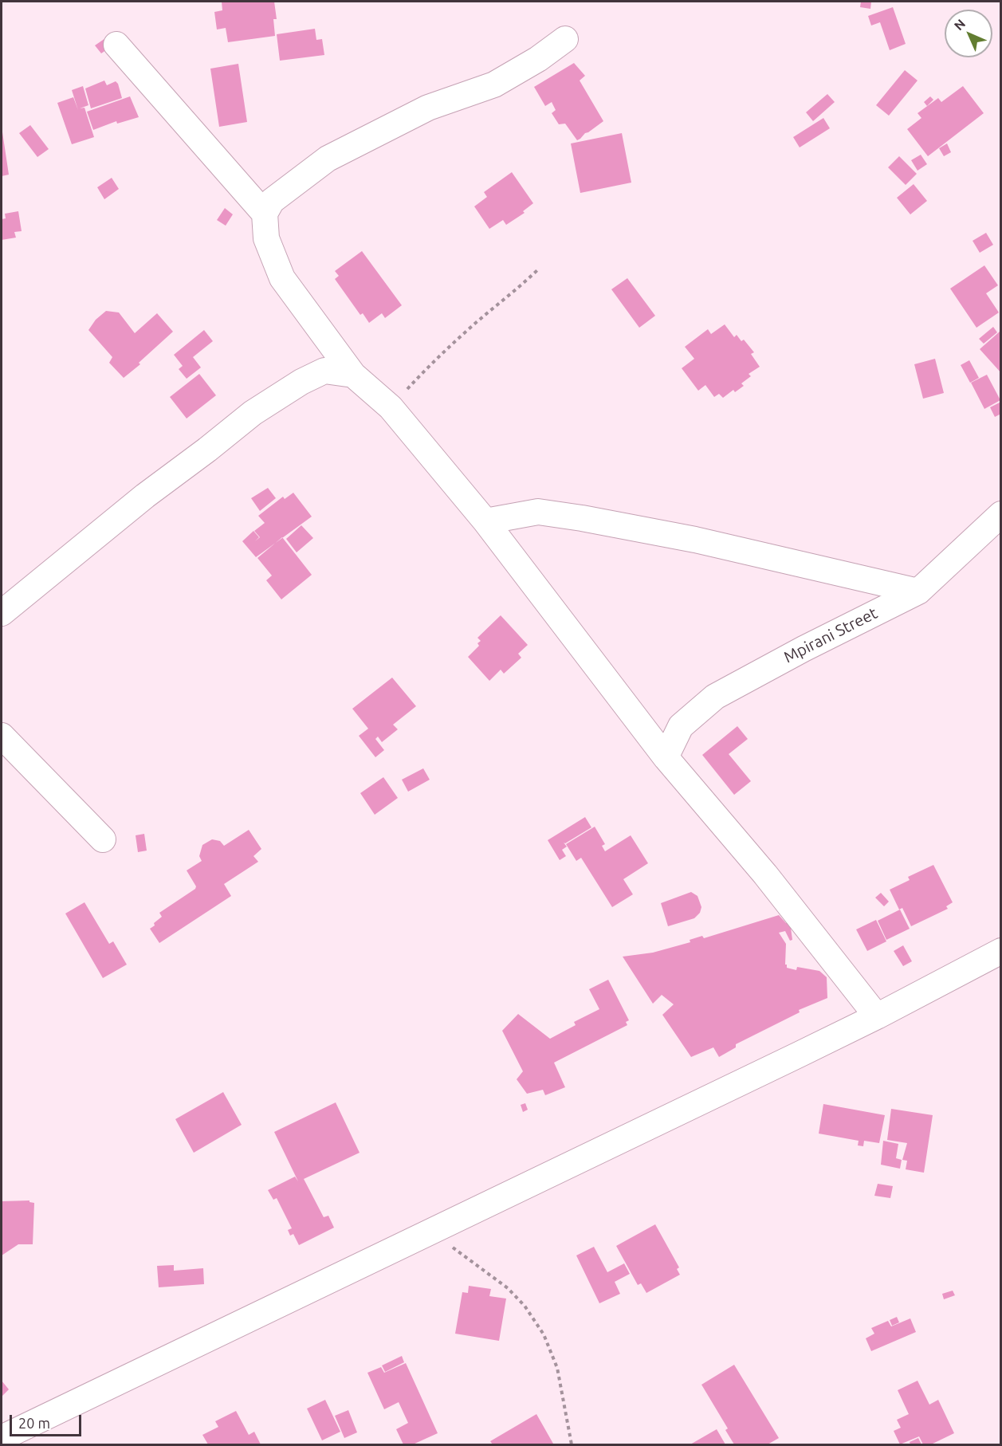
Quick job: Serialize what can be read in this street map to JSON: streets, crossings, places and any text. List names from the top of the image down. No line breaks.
{"streets":{"street":["Mpirani Street"]},"scale_bar":"20 m","north":"top left"}
